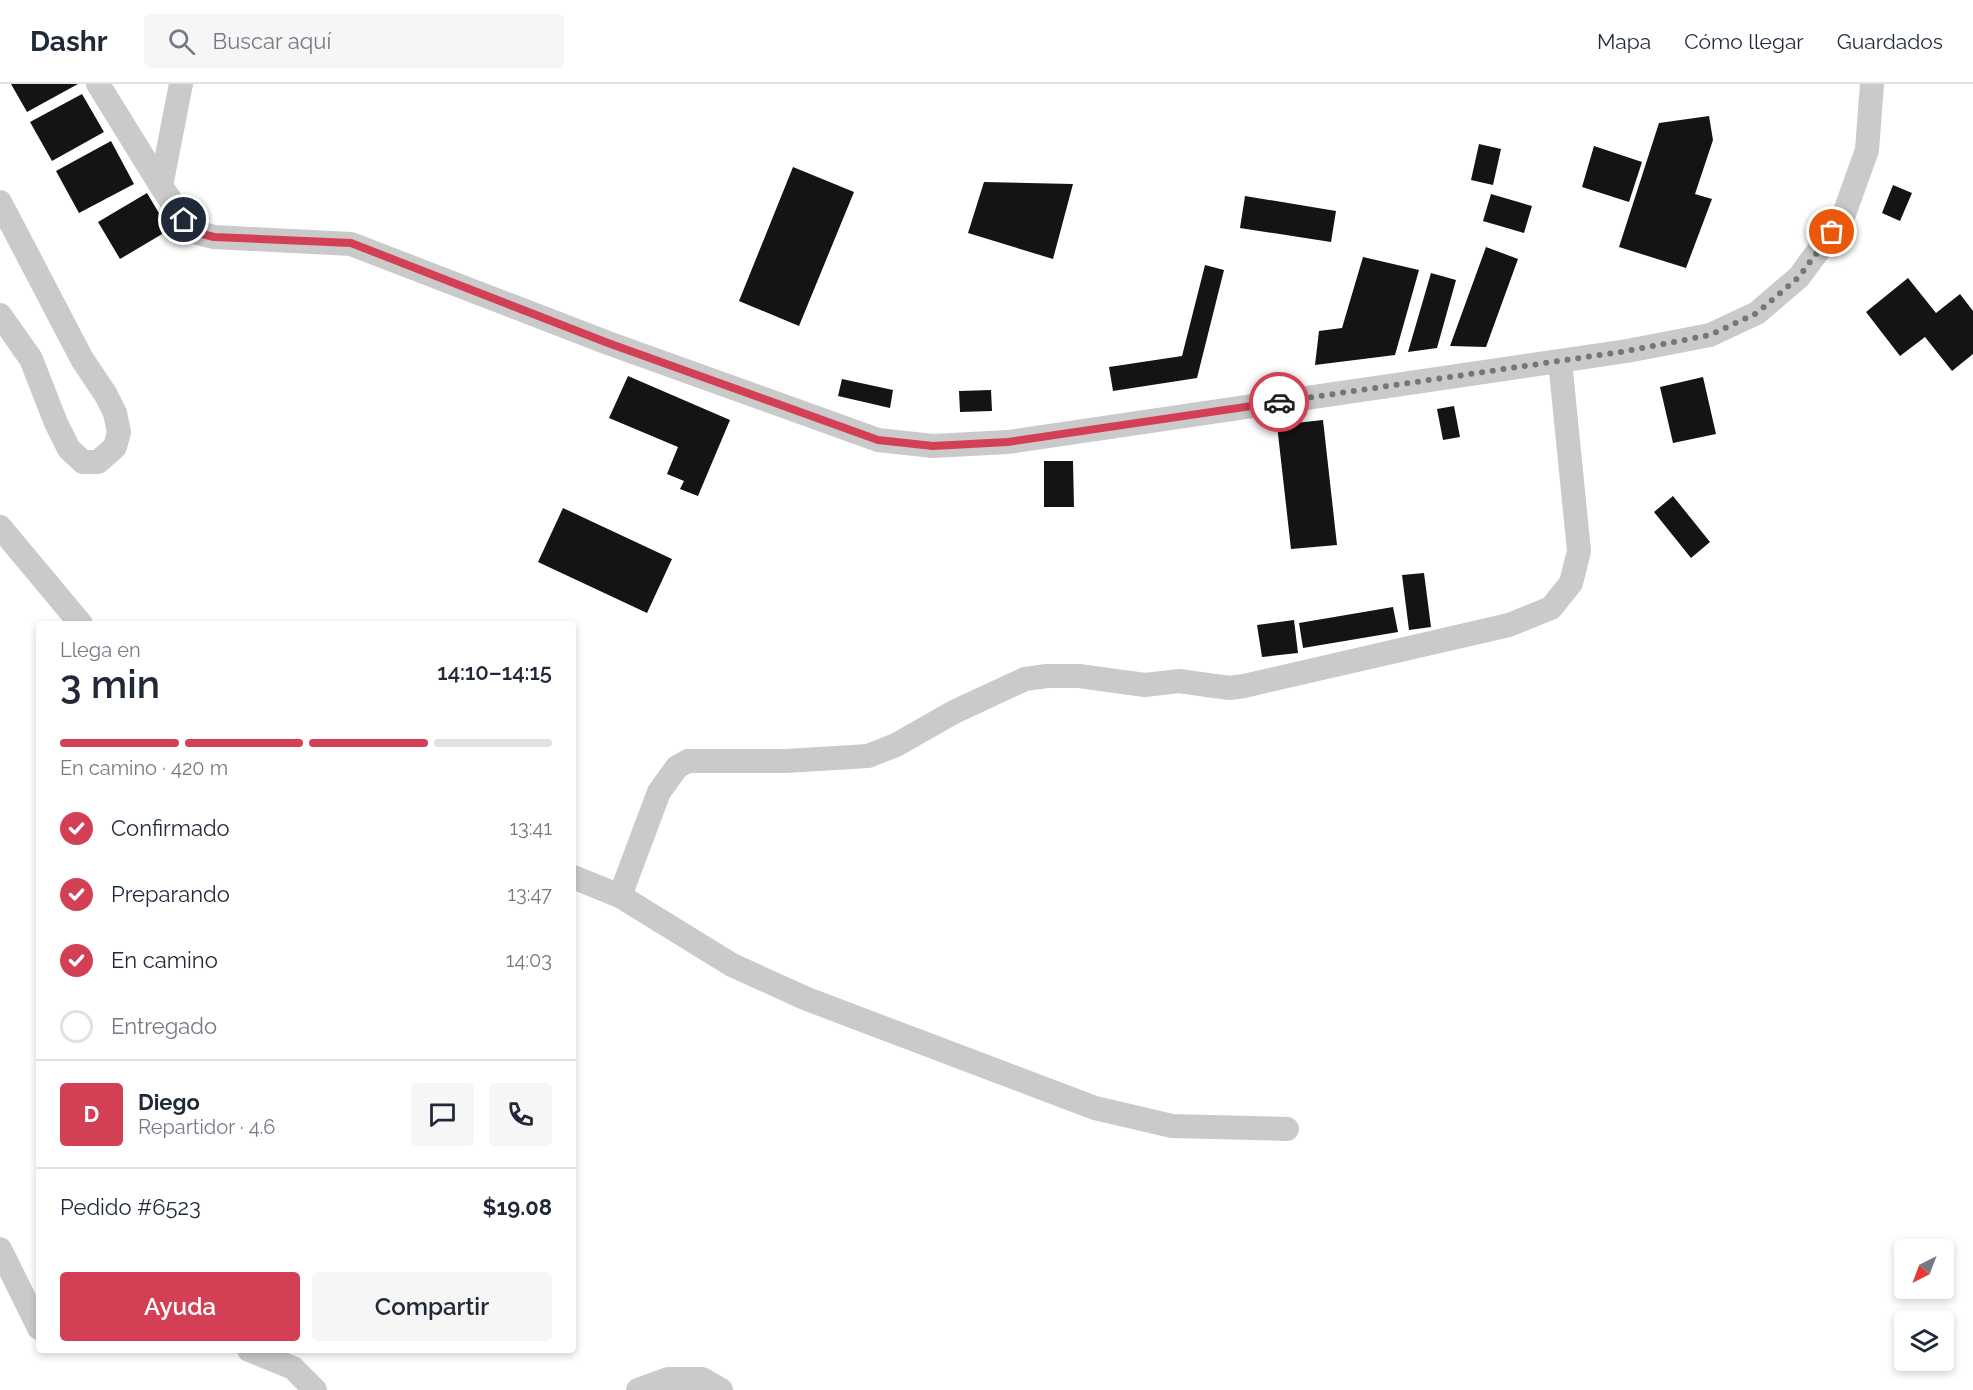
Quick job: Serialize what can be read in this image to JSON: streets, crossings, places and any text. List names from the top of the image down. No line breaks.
{"north":"bottom left","page":{"header":"Dashr","search":"Buscar aquí","nav":["Mapa","Cómo llegar","Guardados"],"heading":["3 min","Llega en","14:10–14:15"],"panel":["Diego","Repartidor · 4.6","Pedido #6523","$19.08"],"bar":"En camino · 420 m","list":[["Confirmado","13:41"],["Preparando","13:47"],["En camino","14:03"],"Entregado"],"round":"D","buttons":["Ayuda","Compartir"]}}
